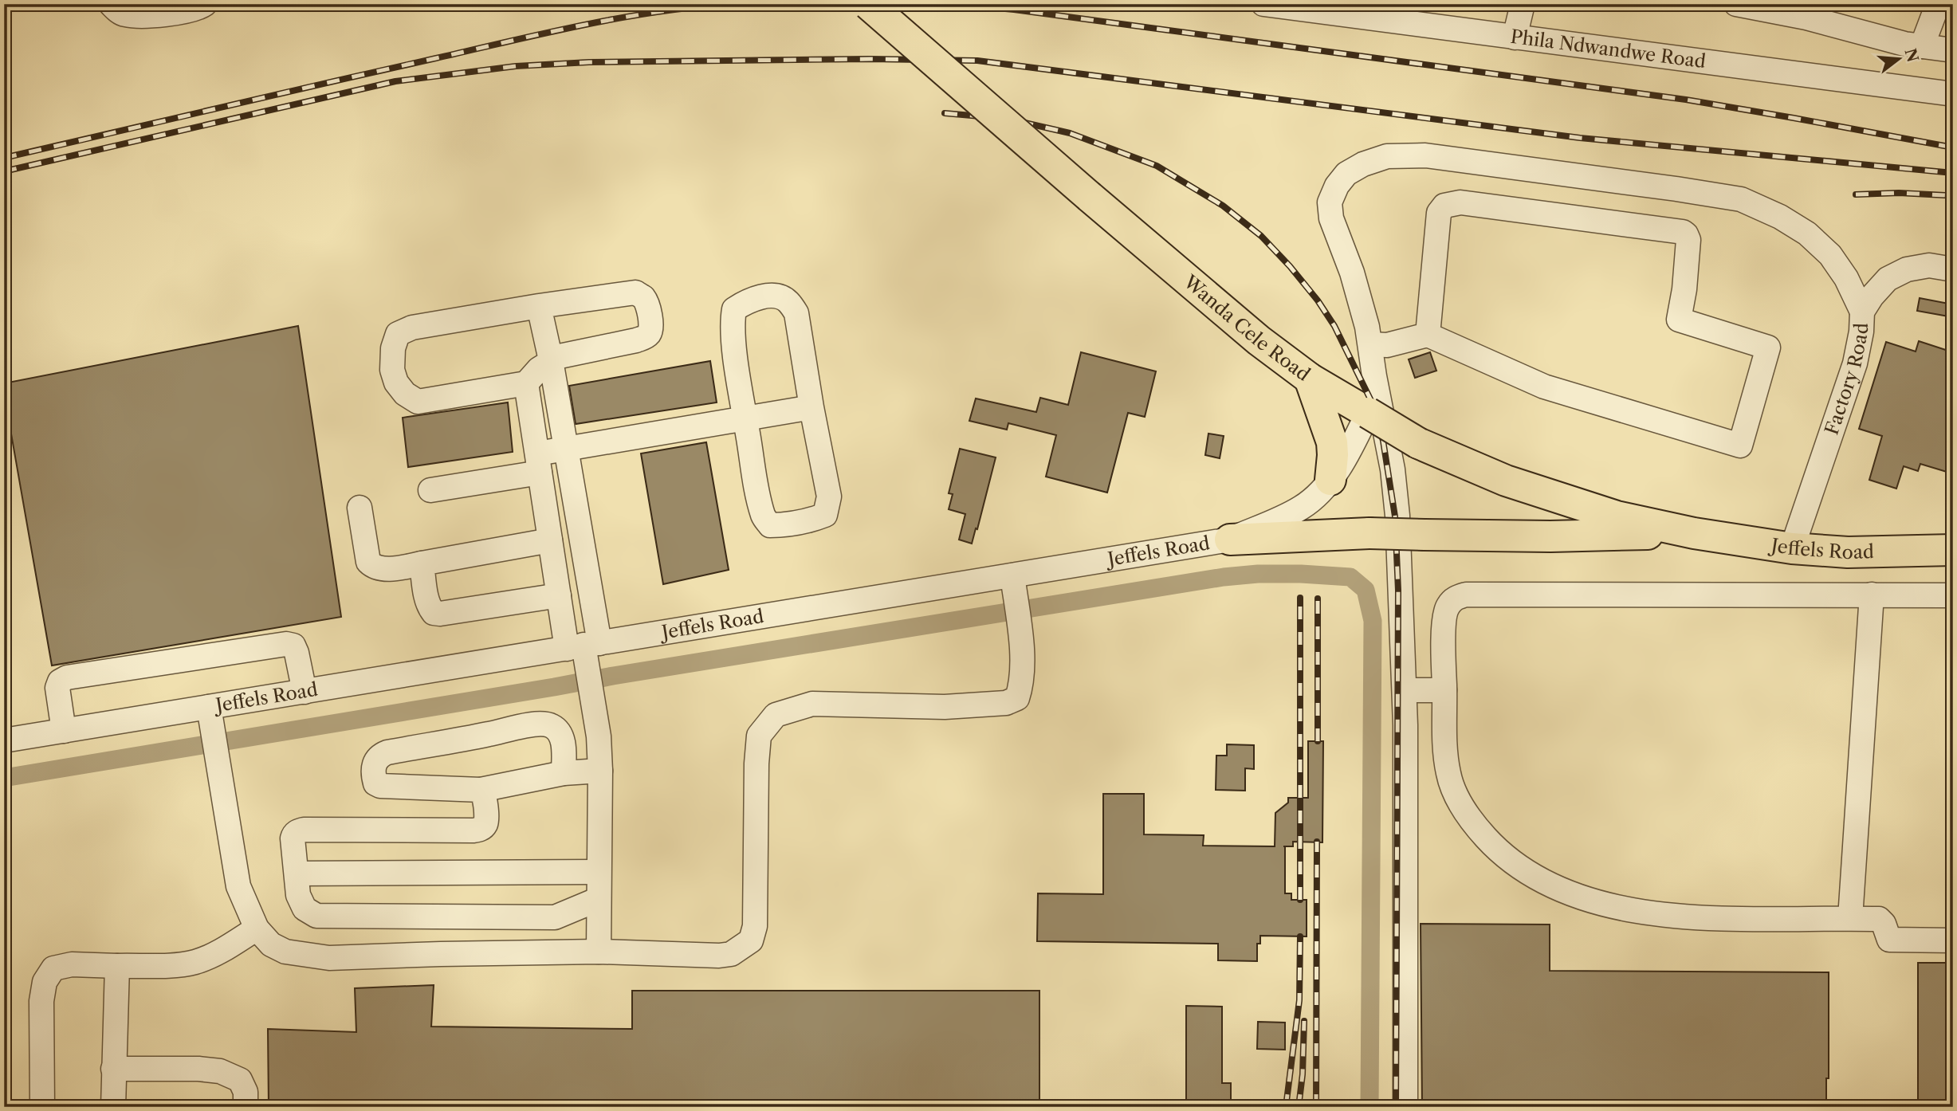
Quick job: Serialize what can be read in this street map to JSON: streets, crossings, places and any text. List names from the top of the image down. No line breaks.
{"streets":{"main road":["Wanda Cele Road","Jeffels Road"],"street":["Phila Ndwandwe Road","Factory Road"]},"crossings":[["Wanda Cele Road","Jeffels Road"],["Factory Road","Jeffels Road"]],"north":"right"}
